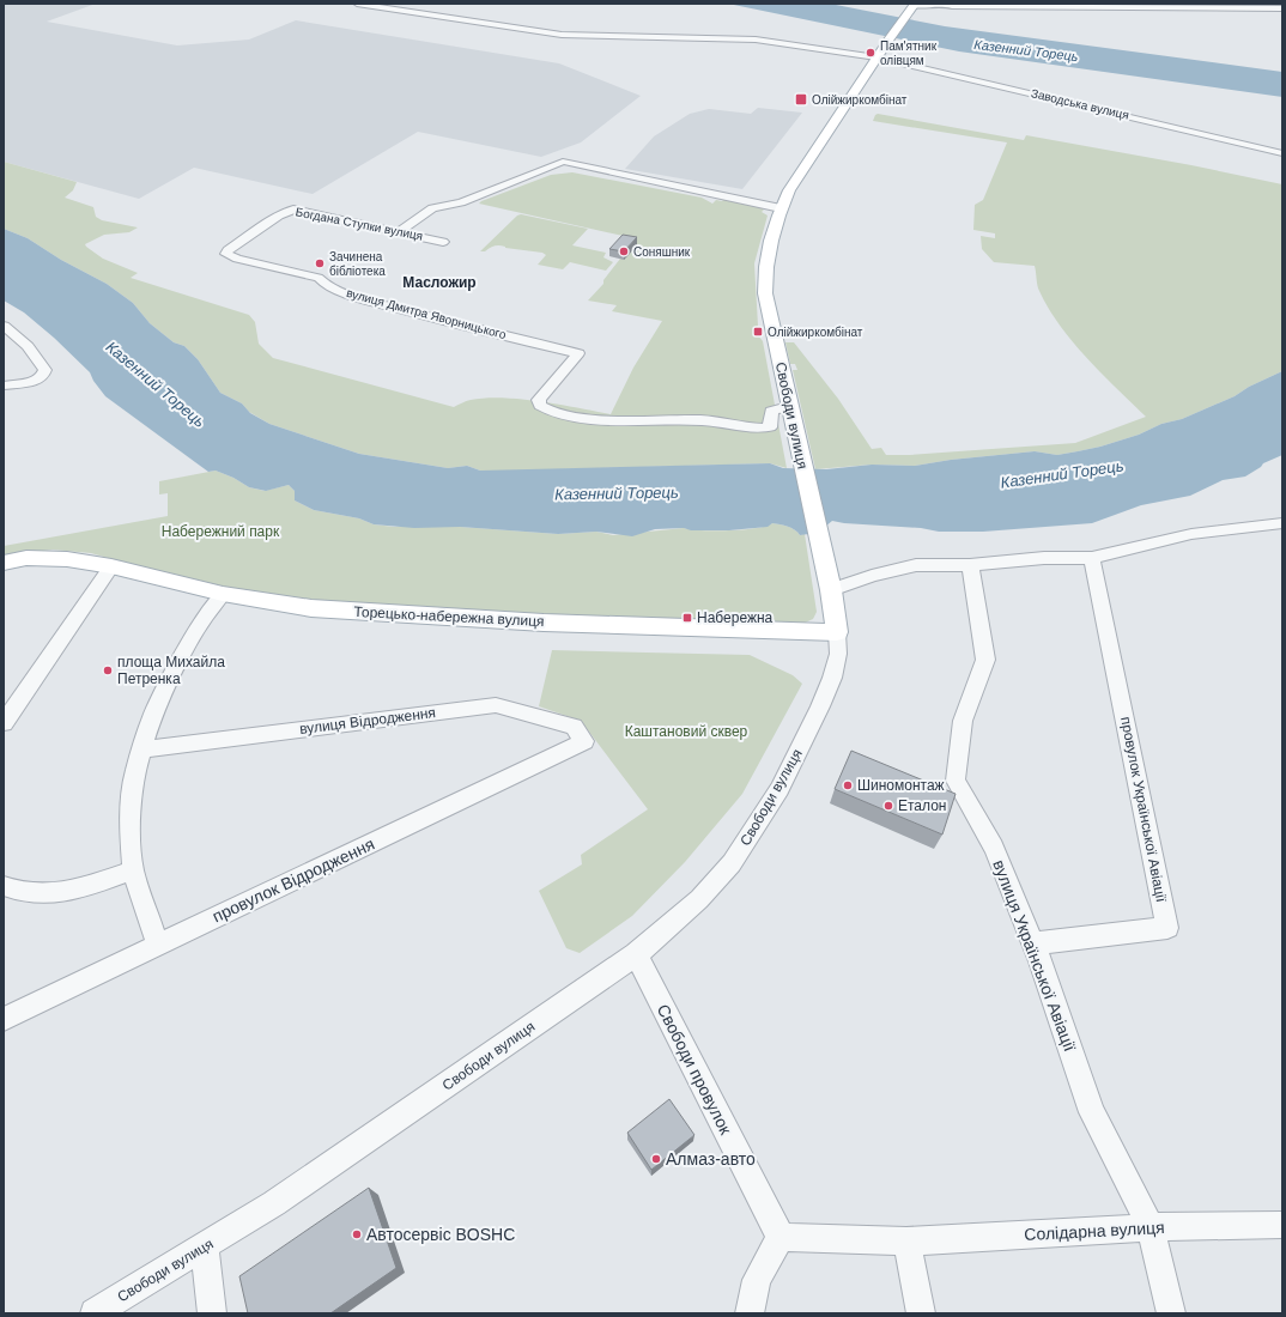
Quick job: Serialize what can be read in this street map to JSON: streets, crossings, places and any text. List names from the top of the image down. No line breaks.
{"streets":{"main road":["Свободи вулиця","Торецько-набережна вулиця"],"street":["Заводська вулиця","Богдана Ступки вулиця","вулиця Дмитра Яворницького","вулиця Відродження","провулок Української Авіації","провулок Відродження","вулиця Української Авіації","Свободи провулок","Солідарна вулиця"]},"crossings":[["Заводська вулиця","Свободи вулиця"],["Богдана Ступки вулиця","вулиця Дмитра Яворницького"],["вулиця Дмитра Яворницького","Свободи вулиця"],["Свободи вулиця","Торецько-набережна вулиця"],["Свободи вулиця","Свободи провулок"],["вулиця Відродження","провулок Відродження"],["провулок Української Авіації","вулиця Української Авіації"],["вулиця Української Авіації","Солідарна вулиця"],["Свободи провулок","Солідарна вулиця"]],"districts":["Масложир"],"water":["Казенний Торець"],"parks":["Набережний парк","Каштановий сквер"],"places":{"other":["Пам'ятник олівцям","Соняшник","Зачинена бібліотека","площа Михайла Петренка","Шиномонтаж","Еталон","Алмаз-авто","Автосервіс BOSHC"],"transit":["Олійжиркомбiнат","Олійжиркомбінат","Набережна"]}}
